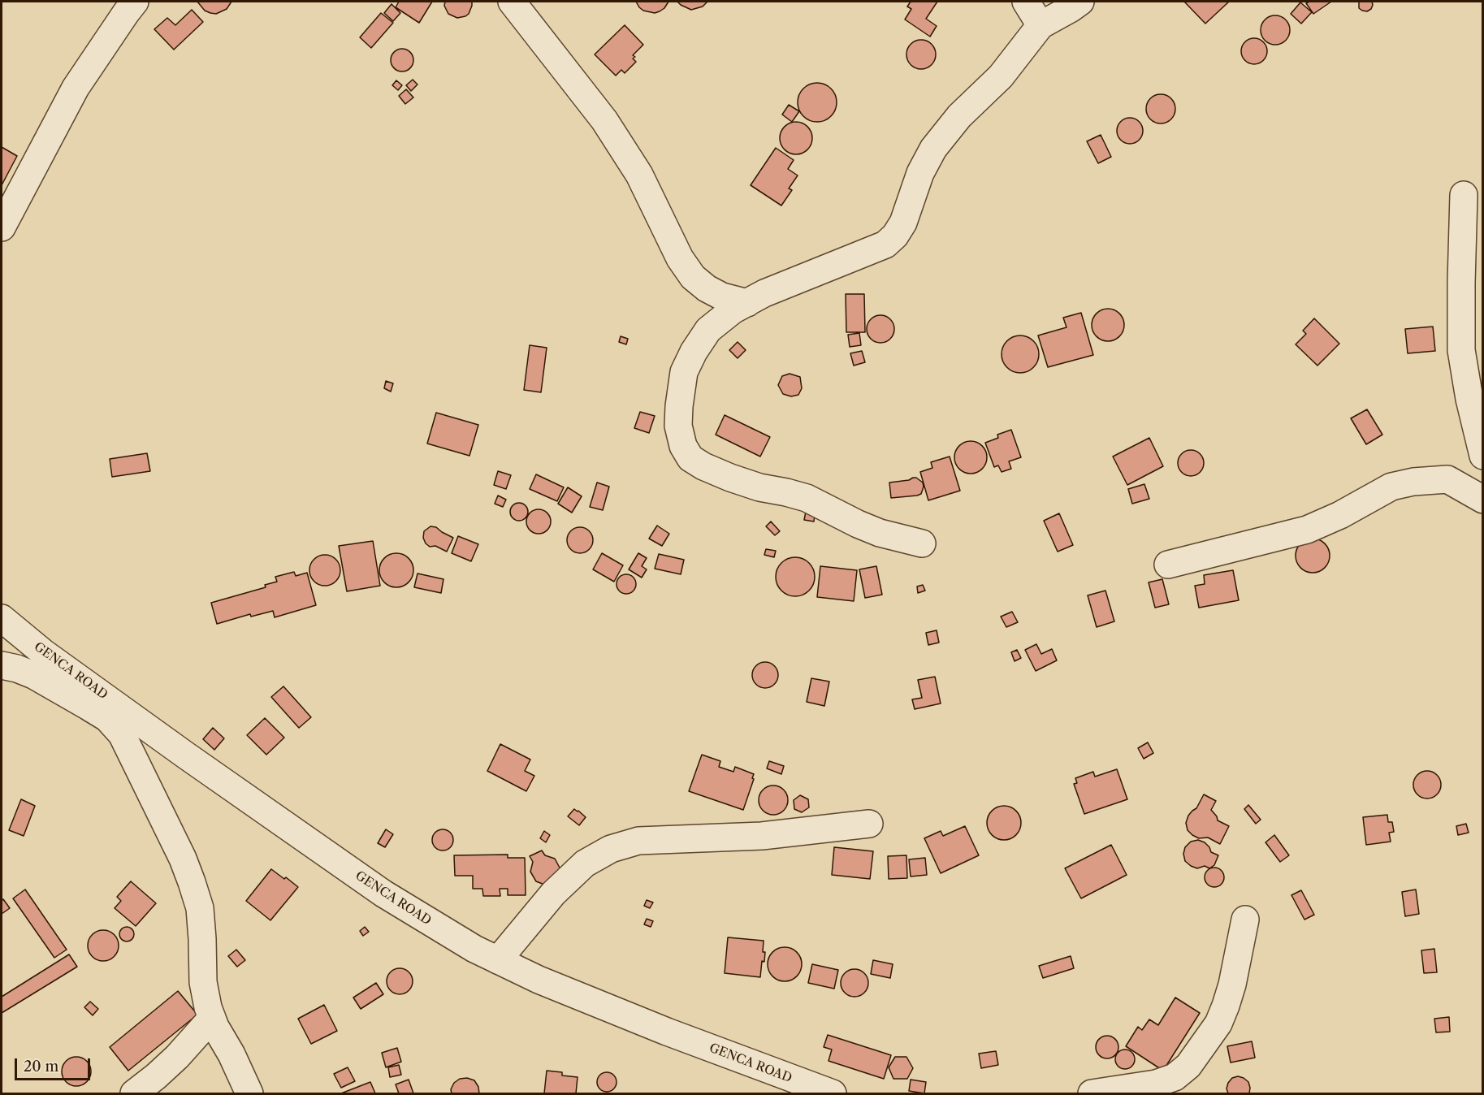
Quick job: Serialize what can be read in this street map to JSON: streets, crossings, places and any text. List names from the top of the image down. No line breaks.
{"streets":{"street":["GENCA ROAD"]},"scale_bar":"20 m"}
